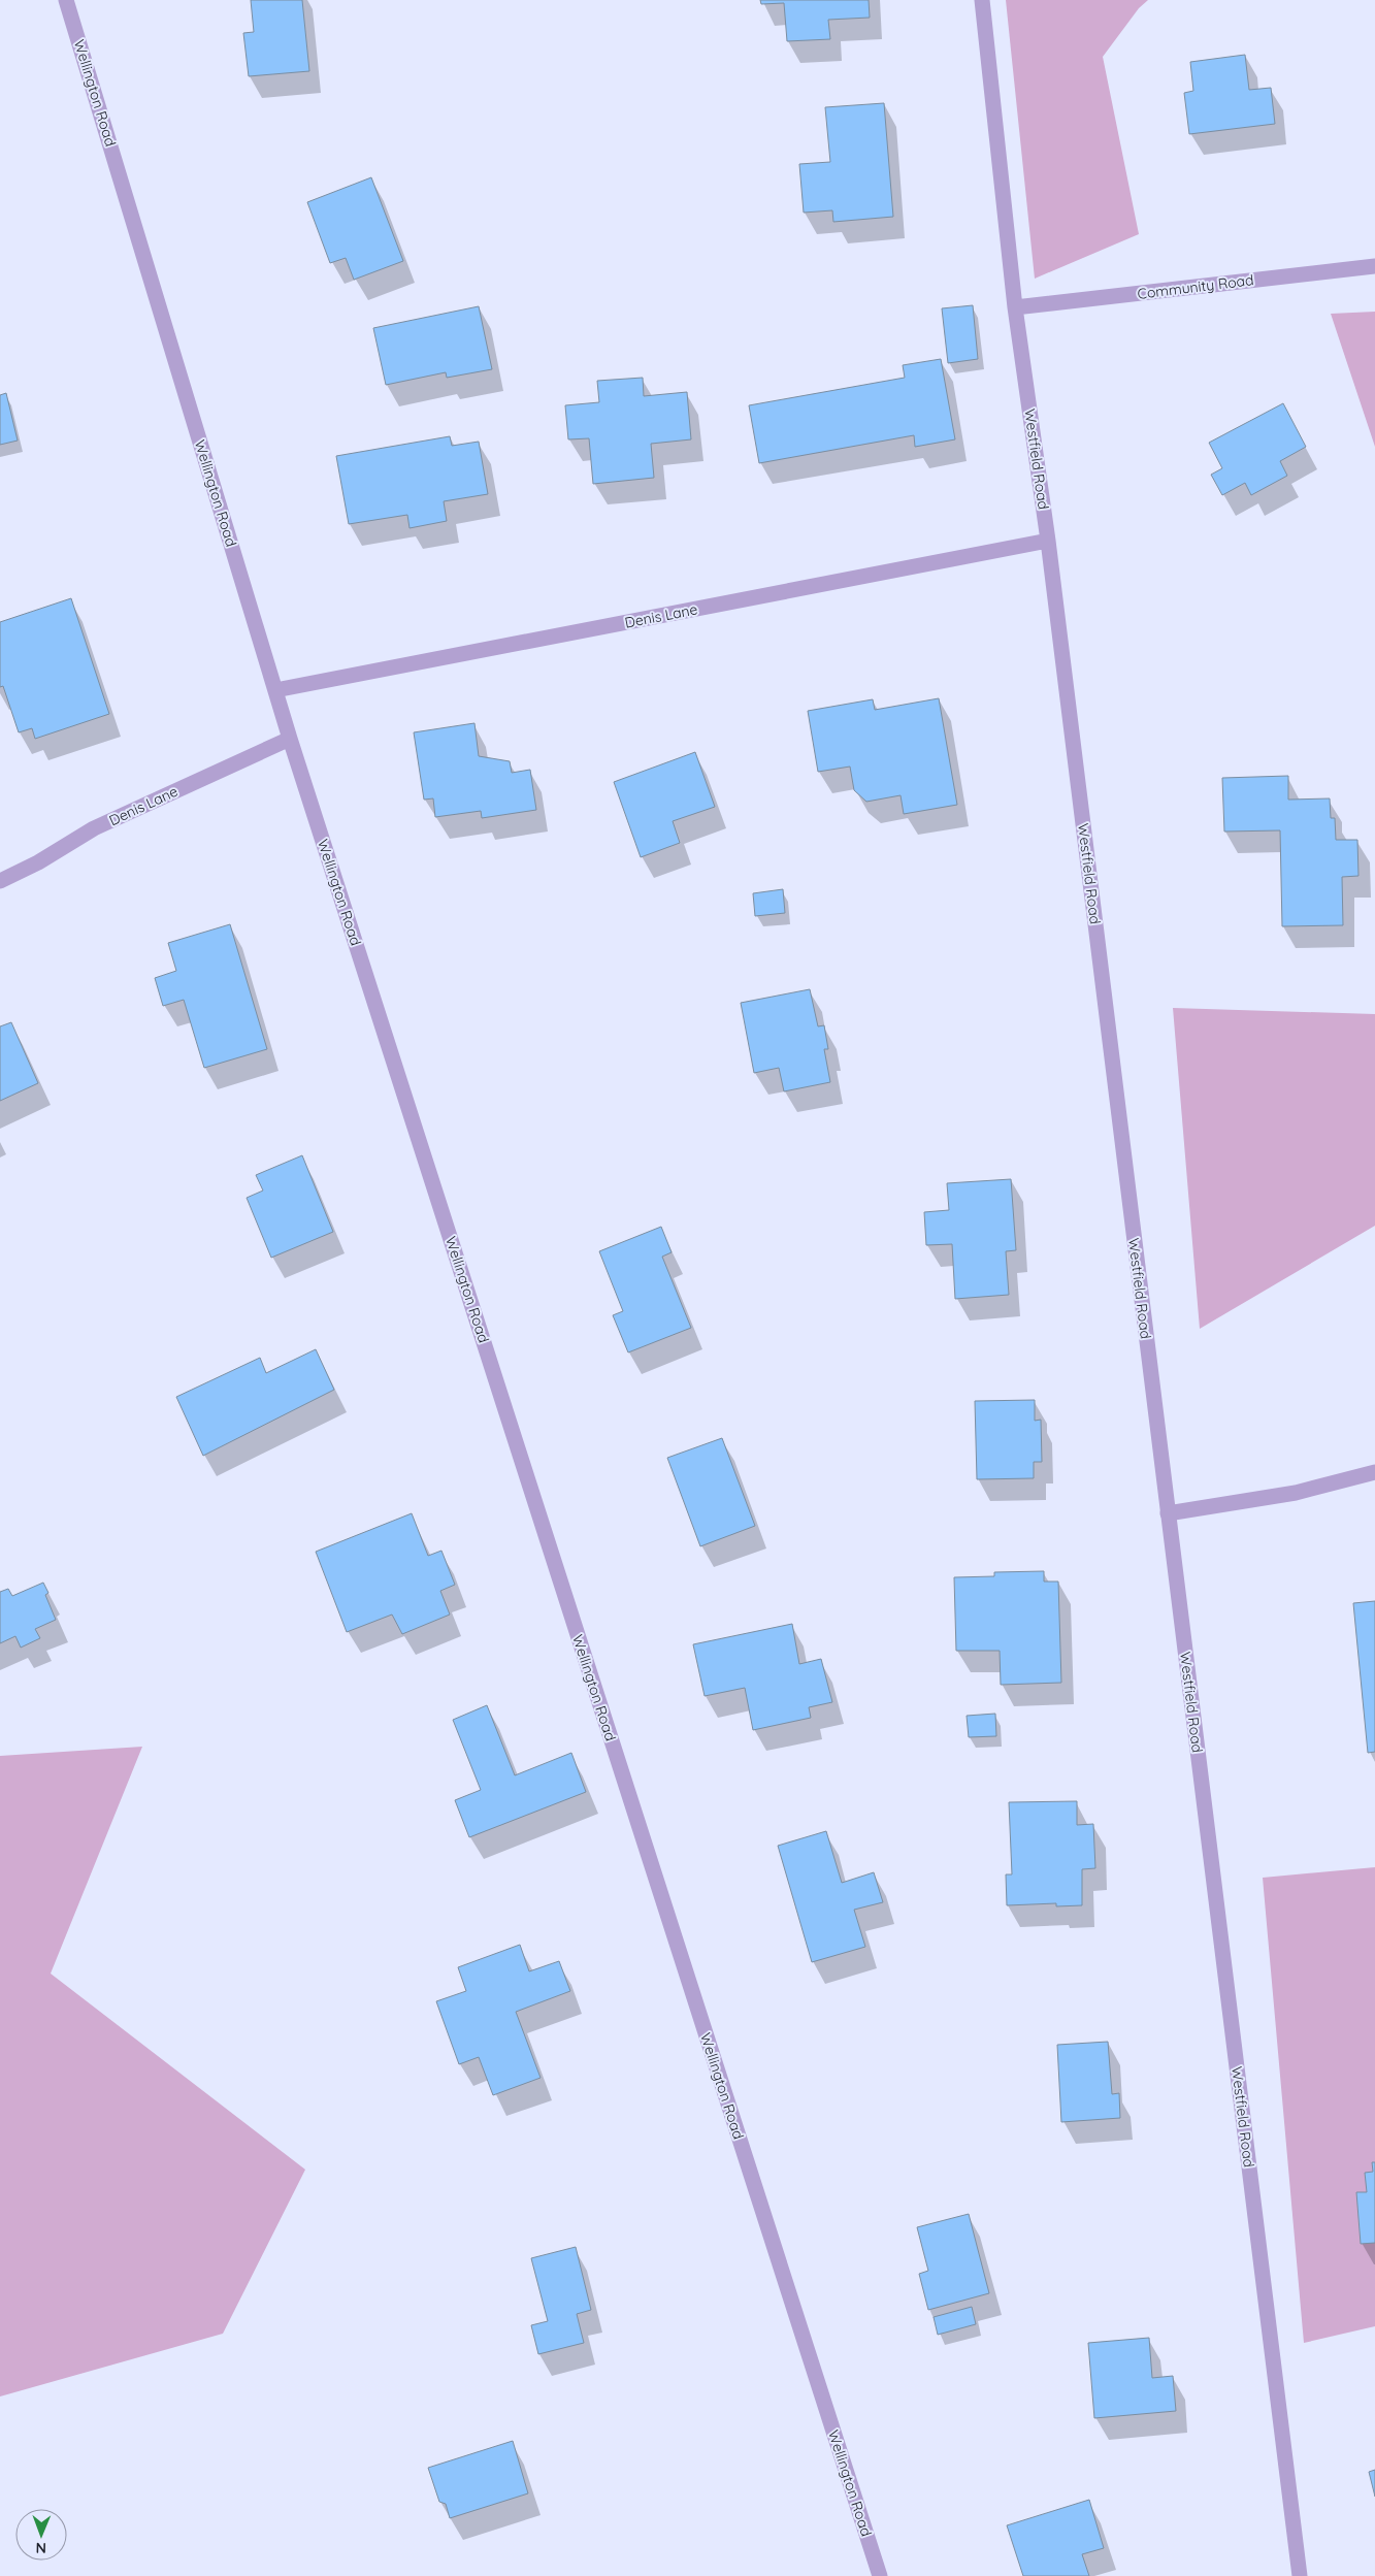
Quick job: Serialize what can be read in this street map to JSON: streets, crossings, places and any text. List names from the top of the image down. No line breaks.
{"streets":{"street":["Wellington Road","Community Road","Westfield Road","Denis Lane"]},"crossings":[["Wellington Road","Denis Lane"],["Community Road","Westfield Road"],["Westfield Road","Denis Lane"]],"north":"bottom"}
